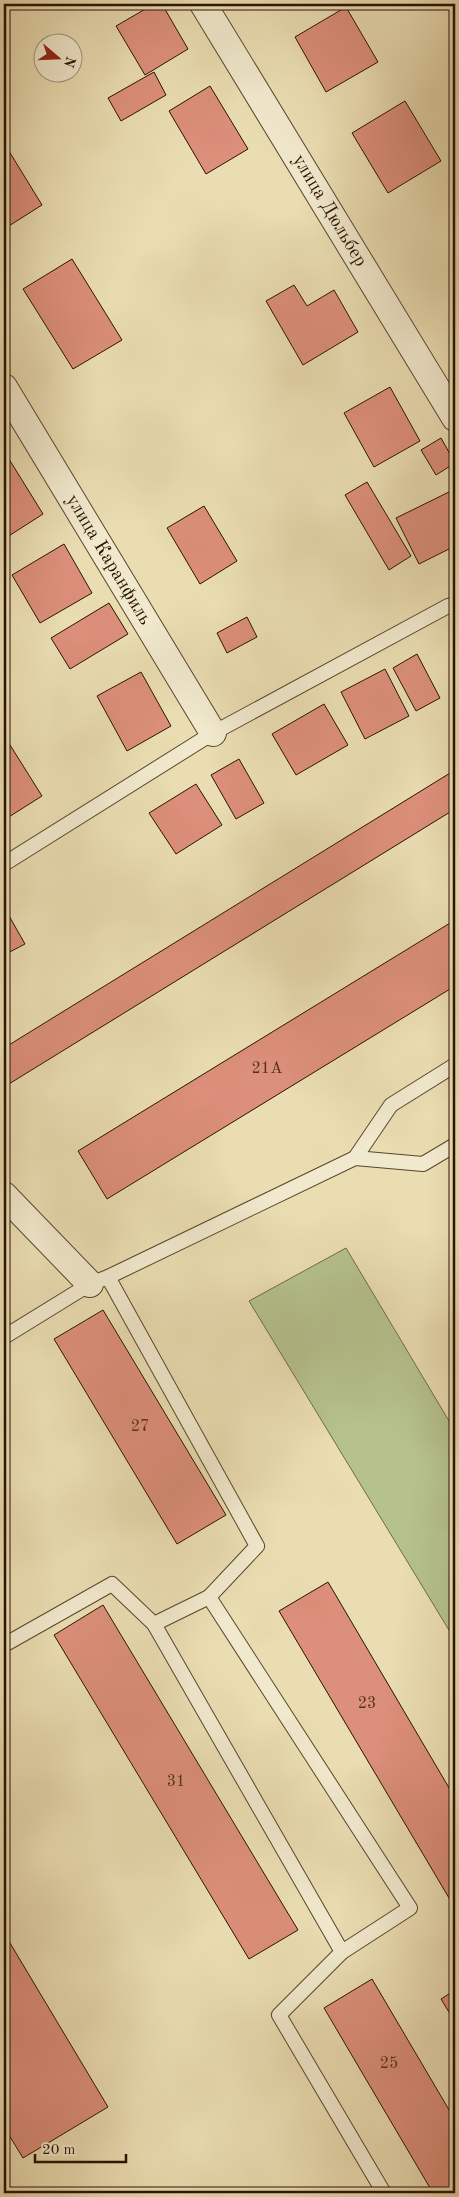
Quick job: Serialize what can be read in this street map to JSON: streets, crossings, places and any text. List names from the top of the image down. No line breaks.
{"streets":{"street":["улица Дюльбер","улица Каранфиль"]},"house_numbers":["21А","27","23","31","25"],"scale_bar":"20 m","north":"right"}
